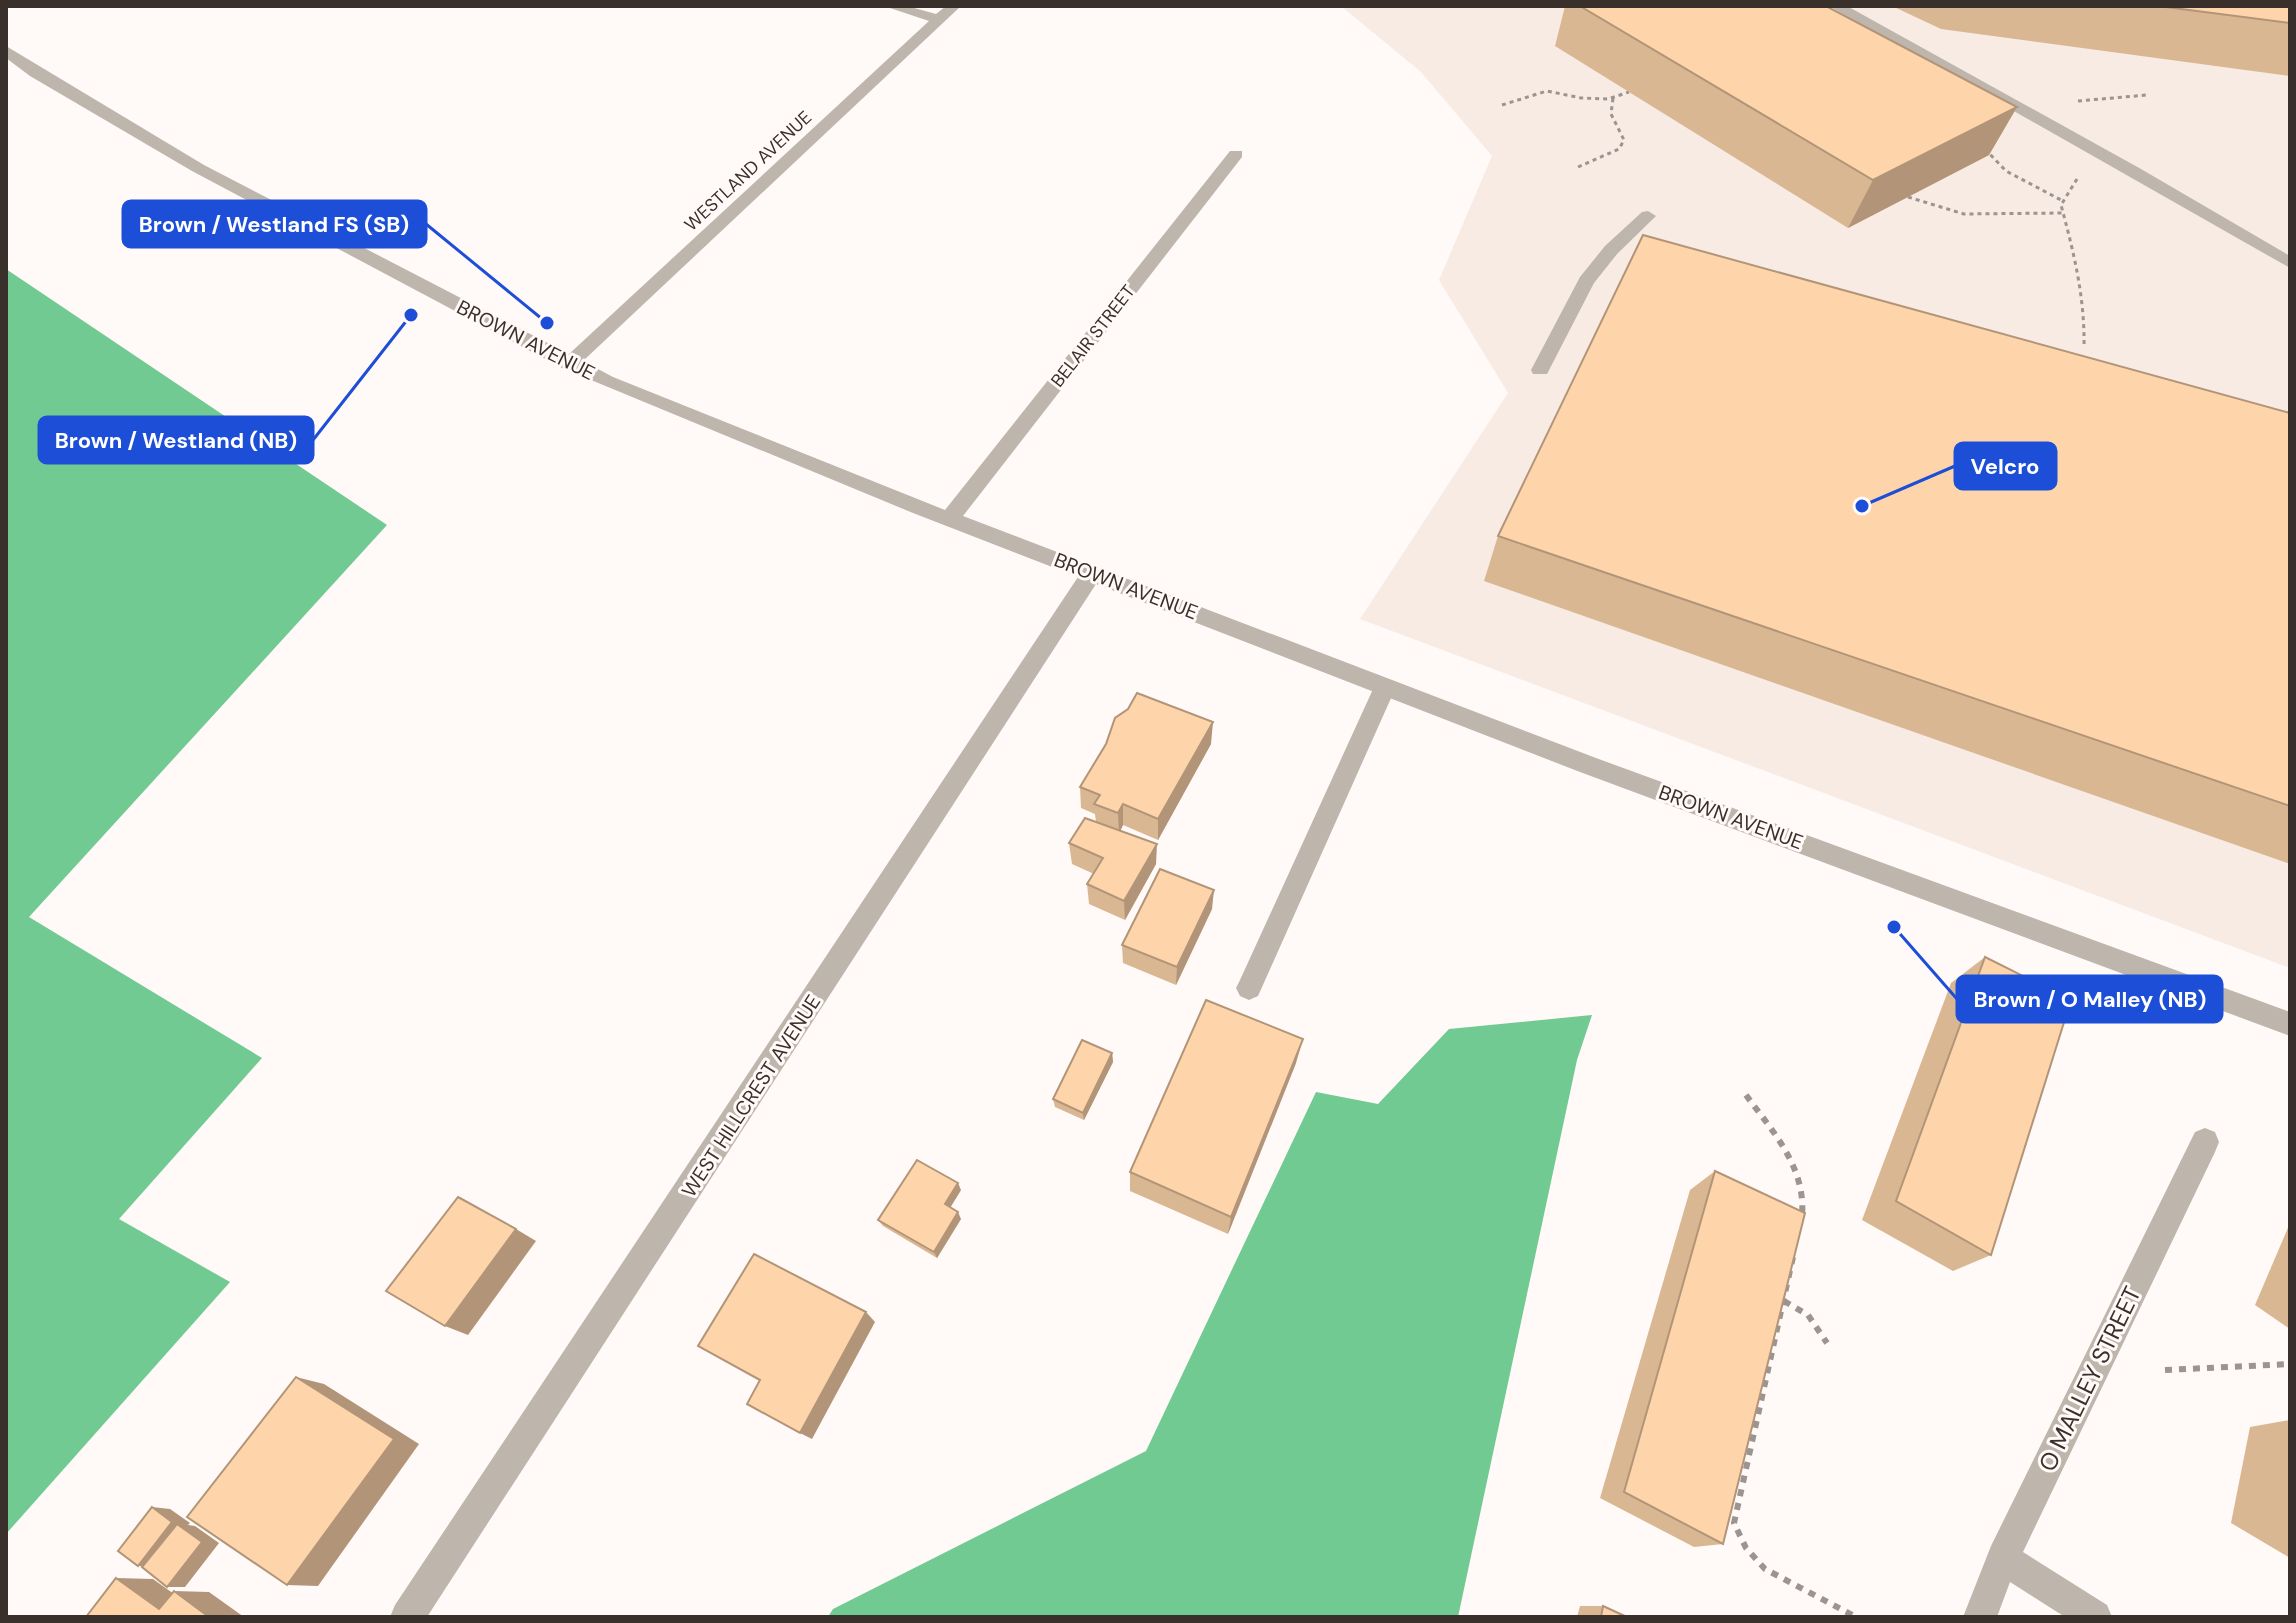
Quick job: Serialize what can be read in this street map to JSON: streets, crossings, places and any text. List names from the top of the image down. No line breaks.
{"streets":{"street":["WESTLAND AVENUE","BELAIR STREET","BROWN AVENUE","WEST HILLCREST AVENUE","O MALLEY STREET"]},"crossings":[["WESTLAND AVENUE","BROWN AVENUE"],["BELAIR STREET","BROWN AVENUE"],["BROWN AVENUE","WEST HILLCREST AVENUE"]],"places":["Brown / Westland (NB)","Brown / Westland FS (SB)","Velcro","Brown / O Malley (NB)"]}
